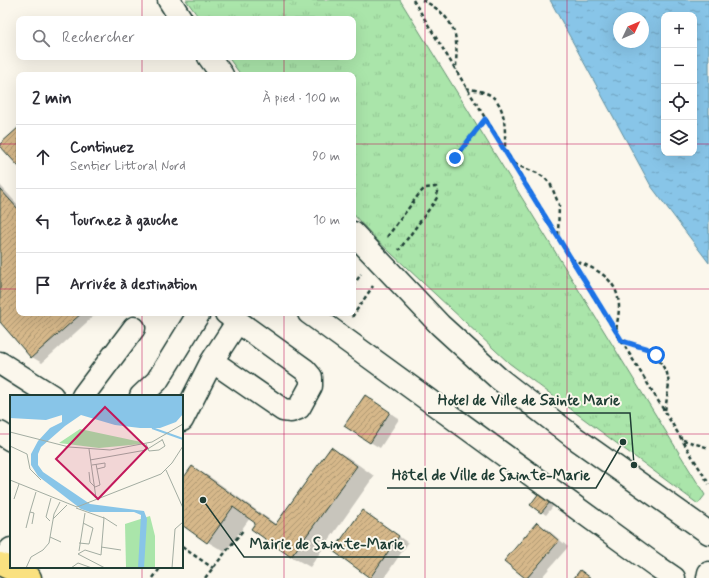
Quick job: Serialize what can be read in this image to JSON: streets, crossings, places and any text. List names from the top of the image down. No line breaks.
{"places":["Hôtel de Ville de Sainte-Marie","Hotel de Ville de Sainte Marie","Mairie de Sainte-Marie"],"north":"top right","page":{"map_buttons":["+","−"],"search":"Rechercher","heading":["2 min","À pied · 100 m"],"list":[["Continuez","Sentier Littoral Nord","90 m"],["Tournez à gauche","10 m"],"Arrivée à destination"]}}
